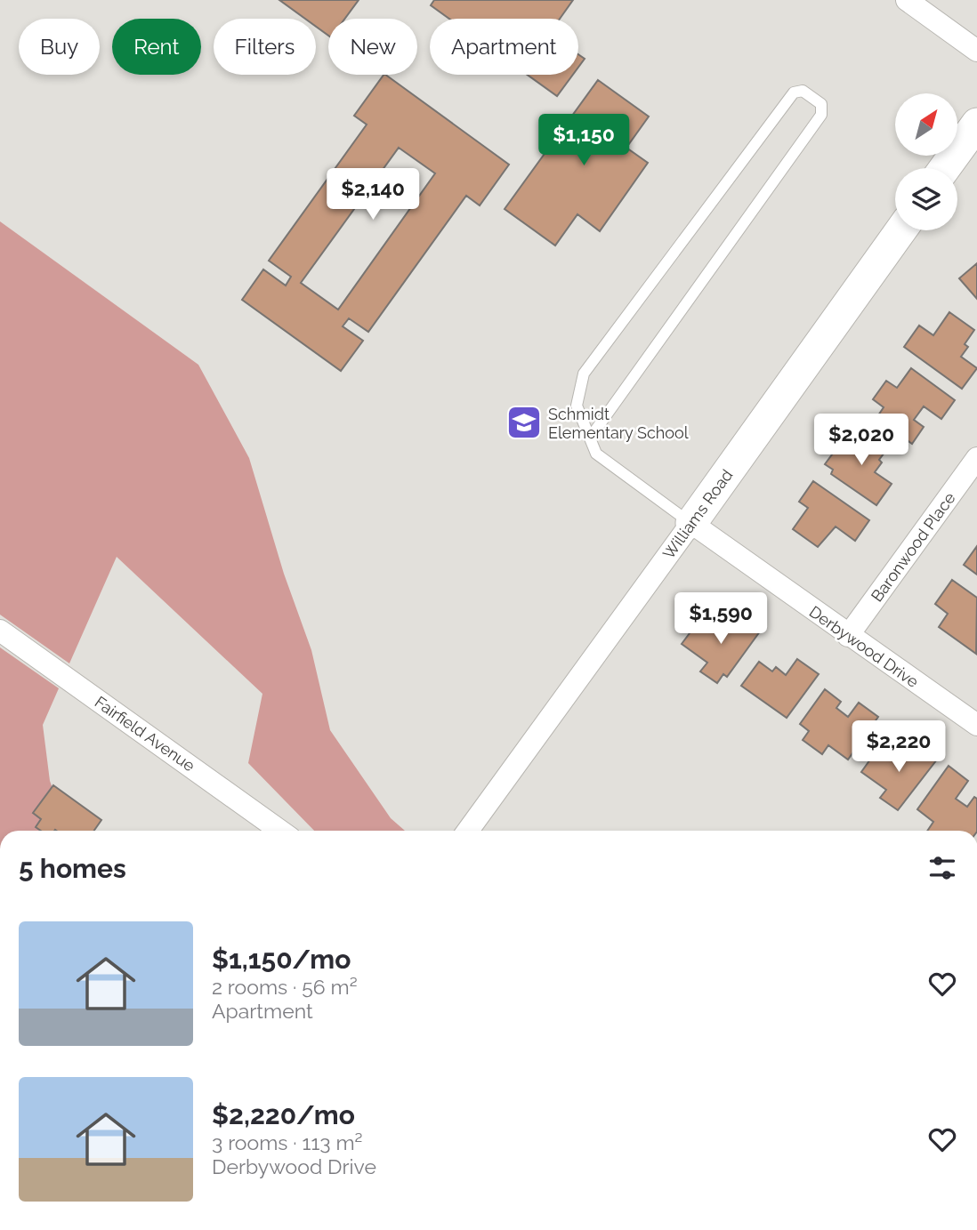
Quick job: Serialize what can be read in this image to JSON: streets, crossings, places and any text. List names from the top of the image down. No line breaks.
{"streets":{"street":["Williams Road","Baronwood Place","Derbywood Drive","Fairfield Avenue"]},"crossings":[["Williams Road","Derbywood Drive"],["Baronwood Place","Derbywood Drive"]],"places":{"school or university":["Schmidt Elementary School"]},"north":"top right","page":{"chip":["Buy","Rent","Filters","New","Apartment"],"price":["$1,150","$2,140","$2,020","$1,590","$2,220"],"heading":"5 homes","list":[{"name":"$1,150/mo","note":"2 rooms · 56 m² · Apartment"},{"name":"$2,220/mo","note":"3 rooms · 113 m² · Derbywood Drive"}]}}
